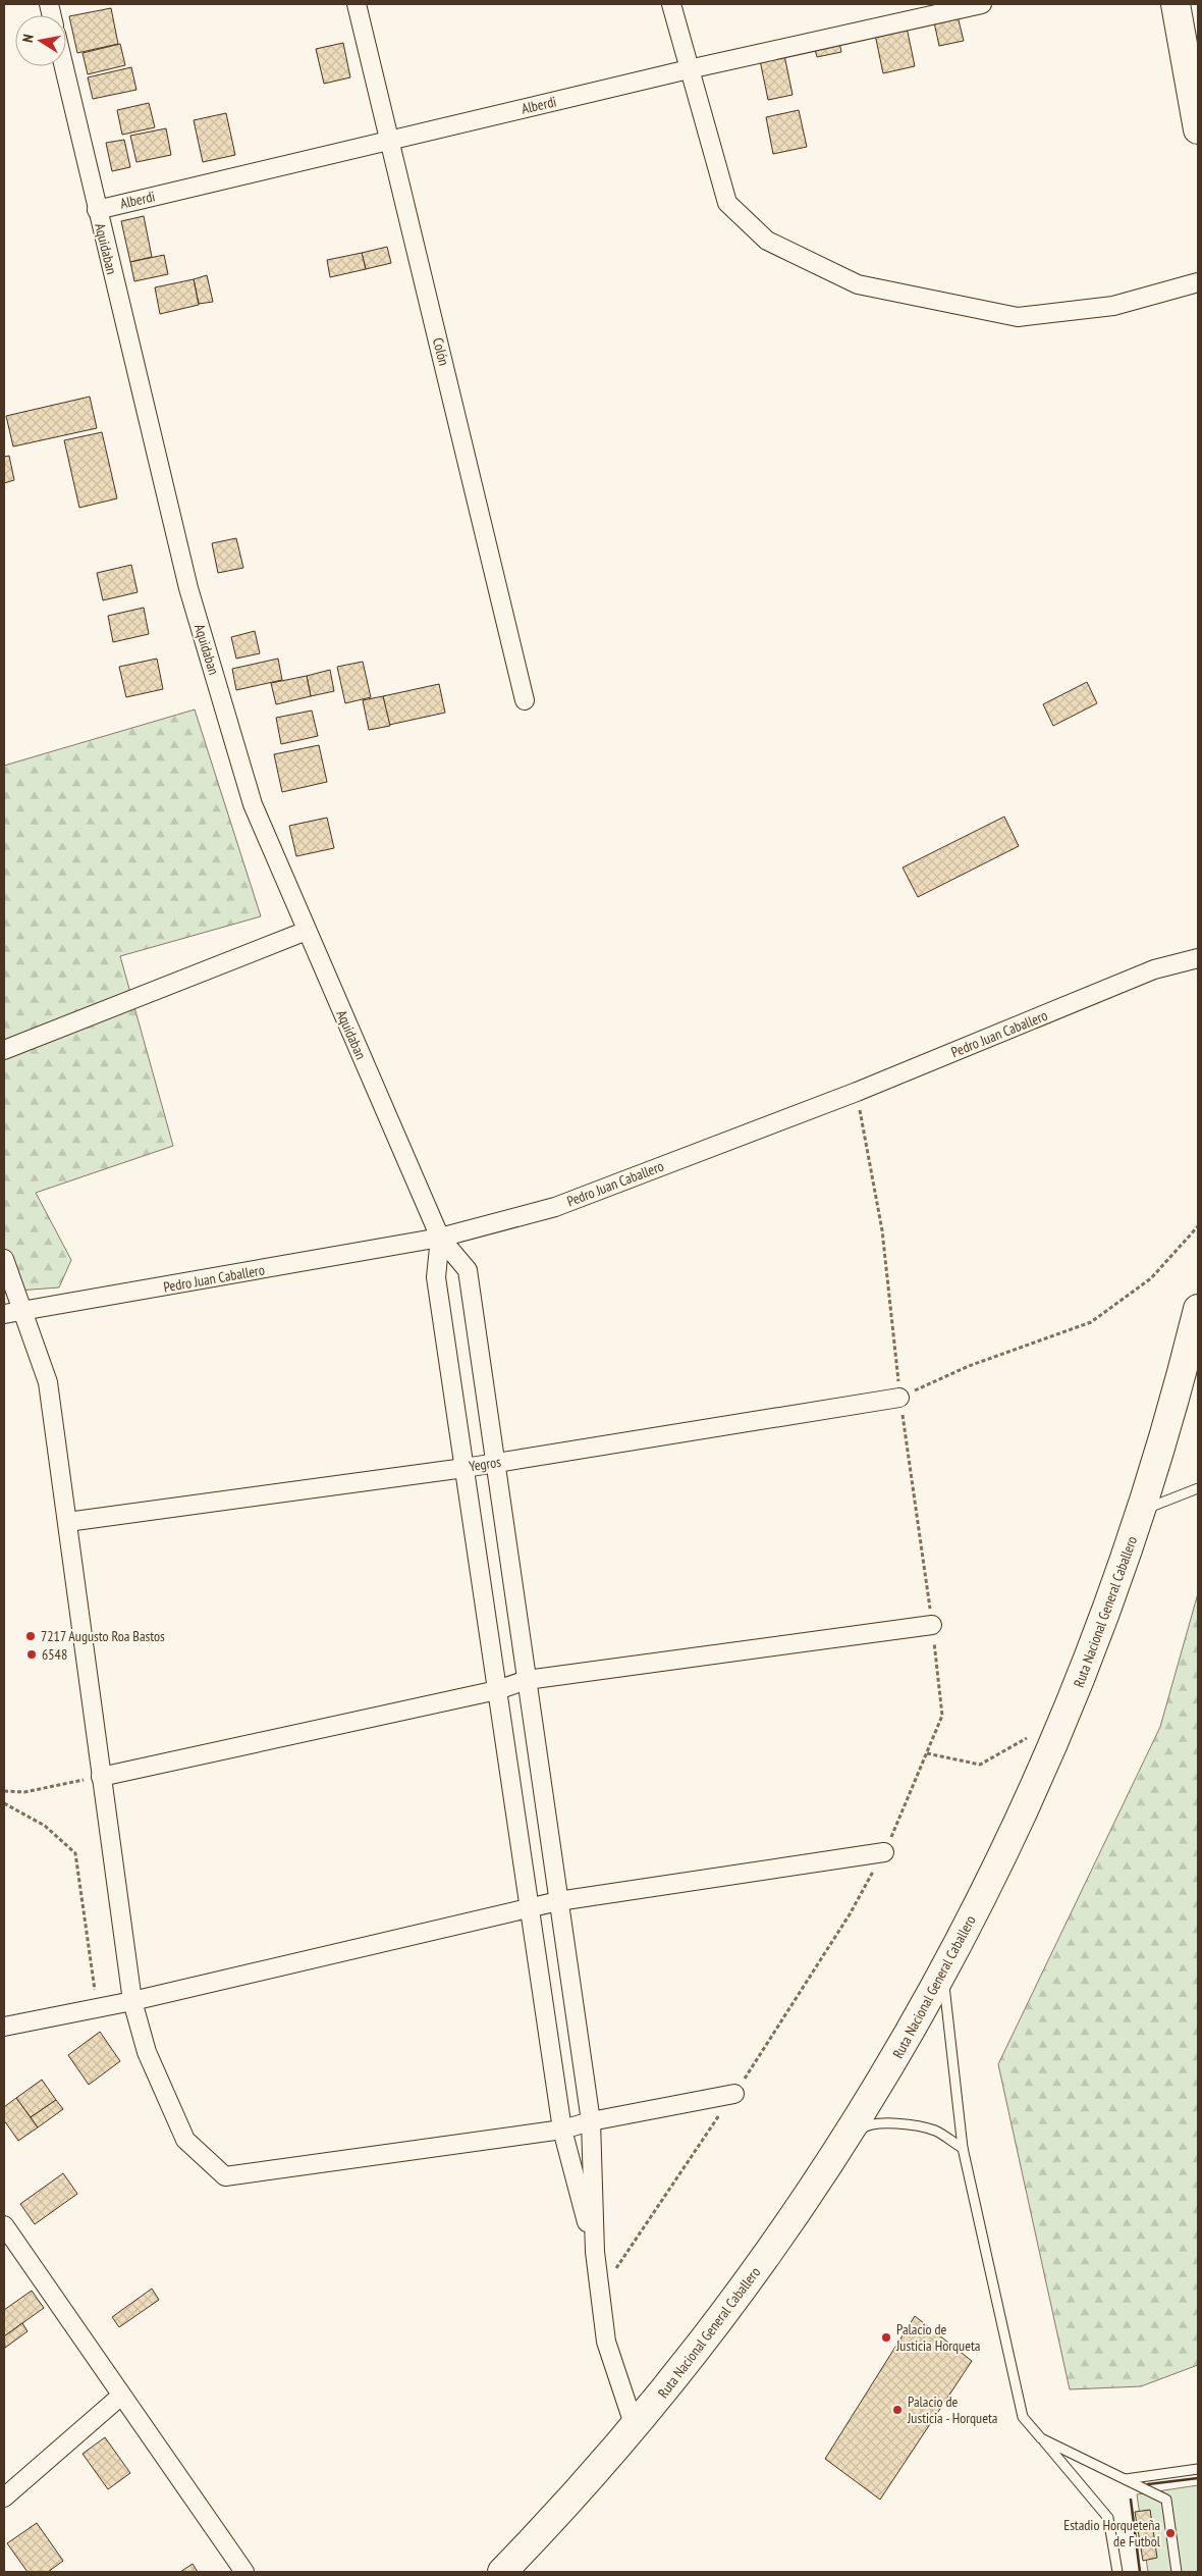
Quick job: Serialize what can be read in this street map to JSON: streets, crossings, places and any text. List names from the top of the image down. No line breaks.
{"streets":{"highway":["Ruta Nacional General Caballero"],"street":["Alberdi","Aquidaban","Colón","Pedro Juan Caballero","Yegros"]},"crossings":[["Alberdi","Aquidaban"],["Alberdi","Colón"],["Aquidaban","Pedro Juan Caballero"]],"places":["7217 Augusto Roa Bastos","6548","Palacio de Justicia Horqueta","Palacio de Justicia - Horqueta","Estadio Horqueteña de Futbol"],"north":"left"}
